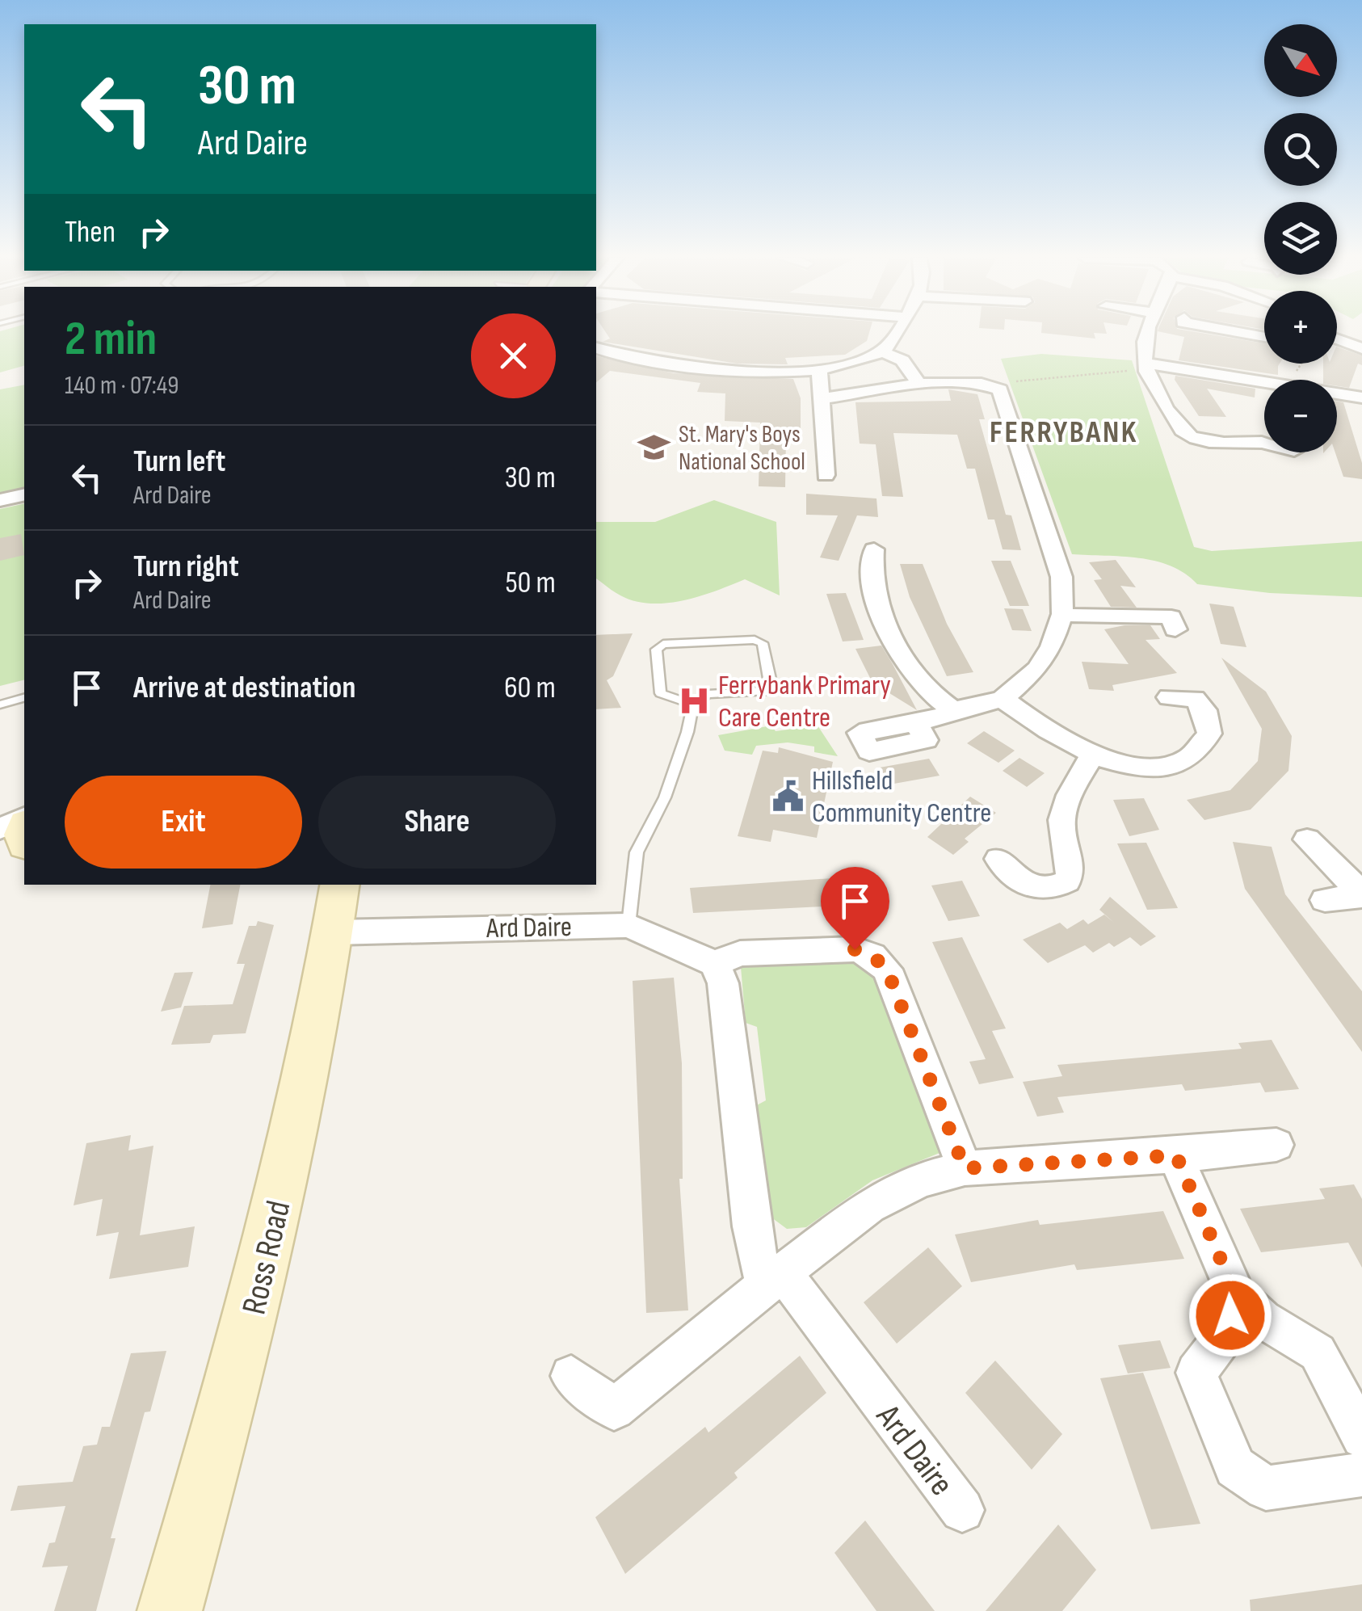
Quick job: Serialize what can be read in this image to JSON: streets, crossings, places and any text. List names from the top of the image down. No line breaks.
{"streets":{"main road":["Ross Road"],"street":["Ard Daire"]},"crossings":[["Ard Daire","Ross Road"]],"districts":["FERRYBANK"],"places":{"school or university":["St. Mary's Boys National School"],"hospital":["Ferrybank Primary Care Centre"],"public building":["Hillsfield Community Centre"]},"north":"bottom right","page":{"map_buttons":["+","−"],"turn":["30 m","Ard Daire"],"then":"Then","heading":["2 min","140 m · 07:49"],"list":[{"name":"Turn left","note":"Ard Daire","value":"30 m"},{"name":"Turn right","note":"Ard Daire","value":"50 m"},{"name":"Arrive at destination","value":"60 m"}],"buttons":["Exit","Share"]}}
